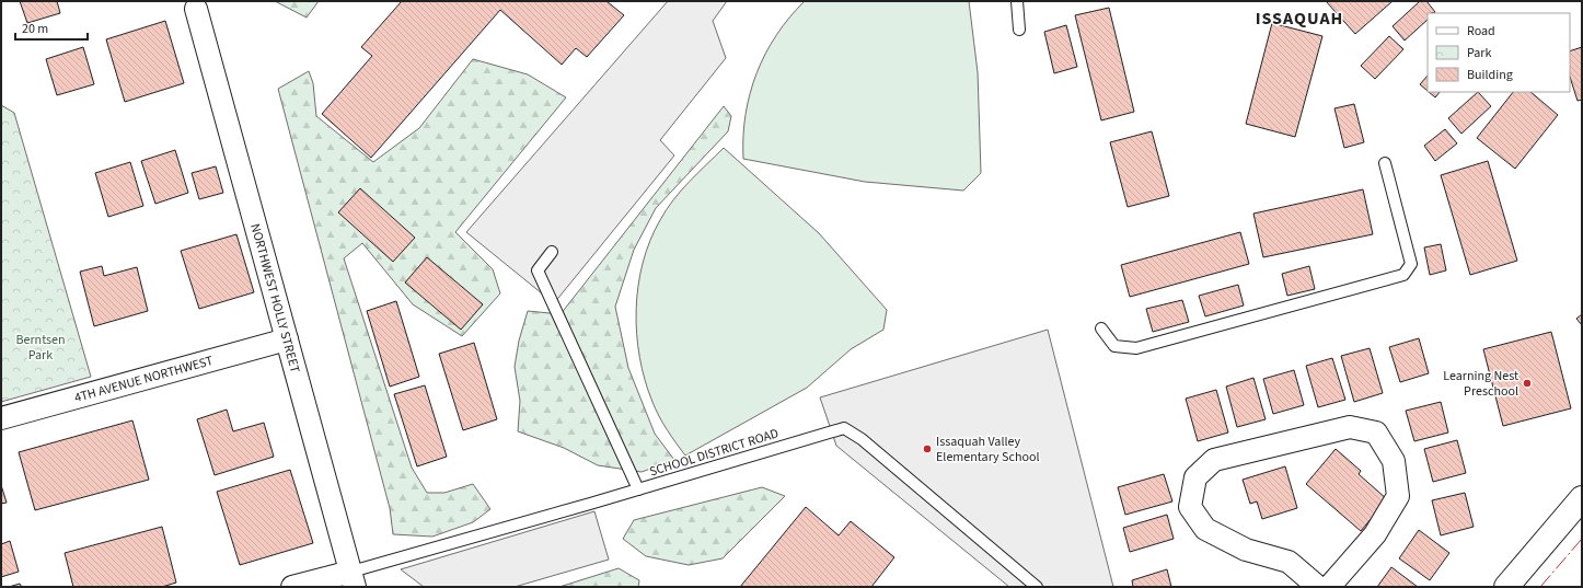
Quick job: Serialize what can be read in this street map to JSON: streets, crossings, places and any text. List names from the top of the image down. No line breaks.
{"streets":{"street":["NORTHWEST HOLLY STREET","4TH AVENUE NORTHWEST"],"lane":["SCHOOL DISTRICT ROAD"]},"crossings":[["NORTHWEST HOLLY STREET","4TH AVENUE NORTHWEST"],["NORTHWEST HOLLY STREET","SCHOOL DISTRICT ROAD"]],"districts":["ISSAQUAH"],"parks":["Berntsen Park"],"places":["Learning Nest Preschool","Issaquah Valley Elementary School"],"legend":["Road","Park","Building"],"scale_bar":"20 m"}
